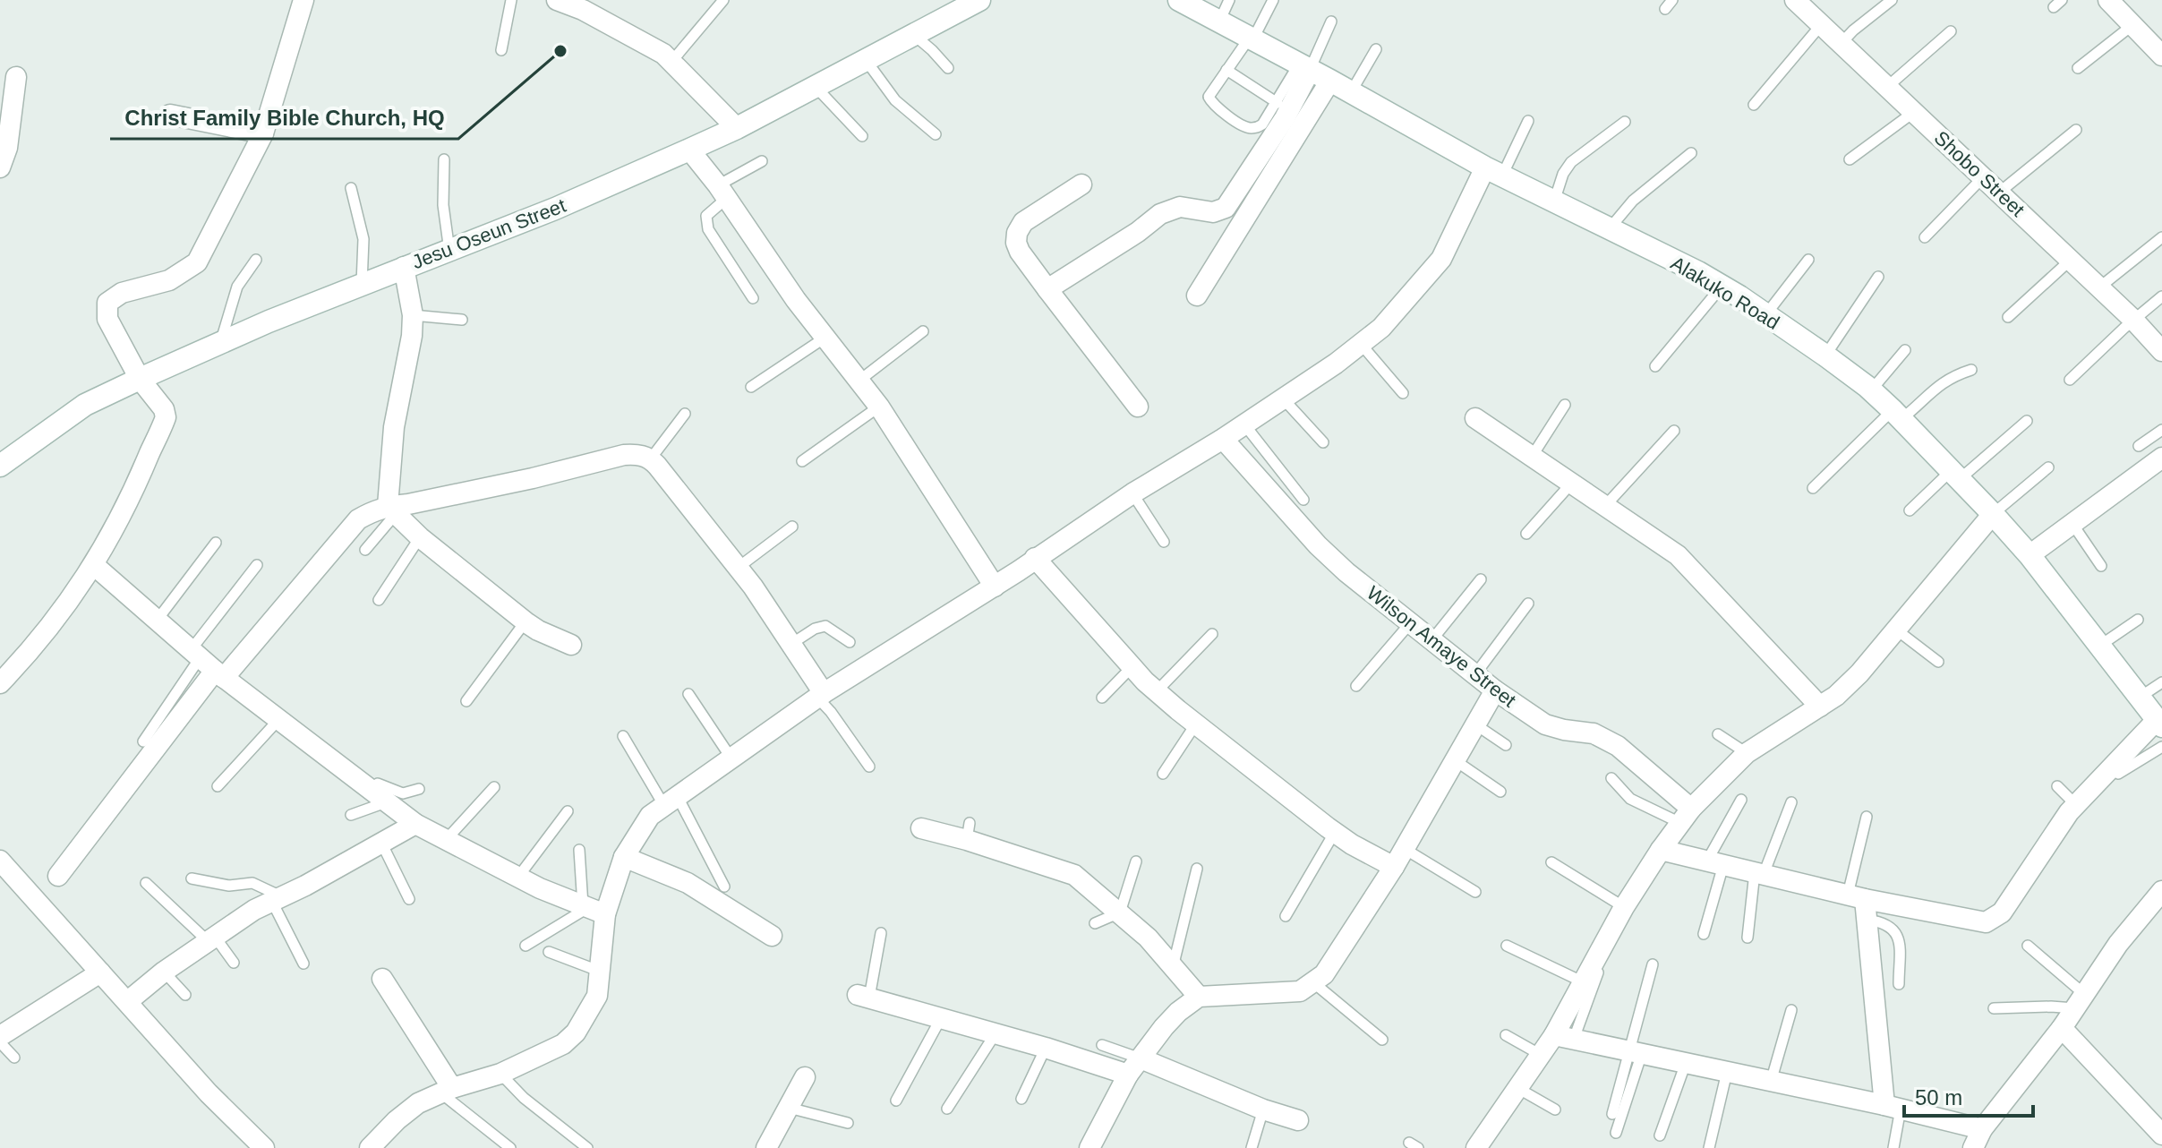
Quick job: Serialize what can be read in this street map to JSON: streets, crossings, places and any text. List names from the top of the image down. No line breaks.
{"streets":{"main road":["Jesu Oseun Street","Alakuko Road"],"street":["Shobo Street","Wilson Amaye Street"]},"places":["Christ Family Bible Church, HQ"],"scale_bar":"50 m"}
